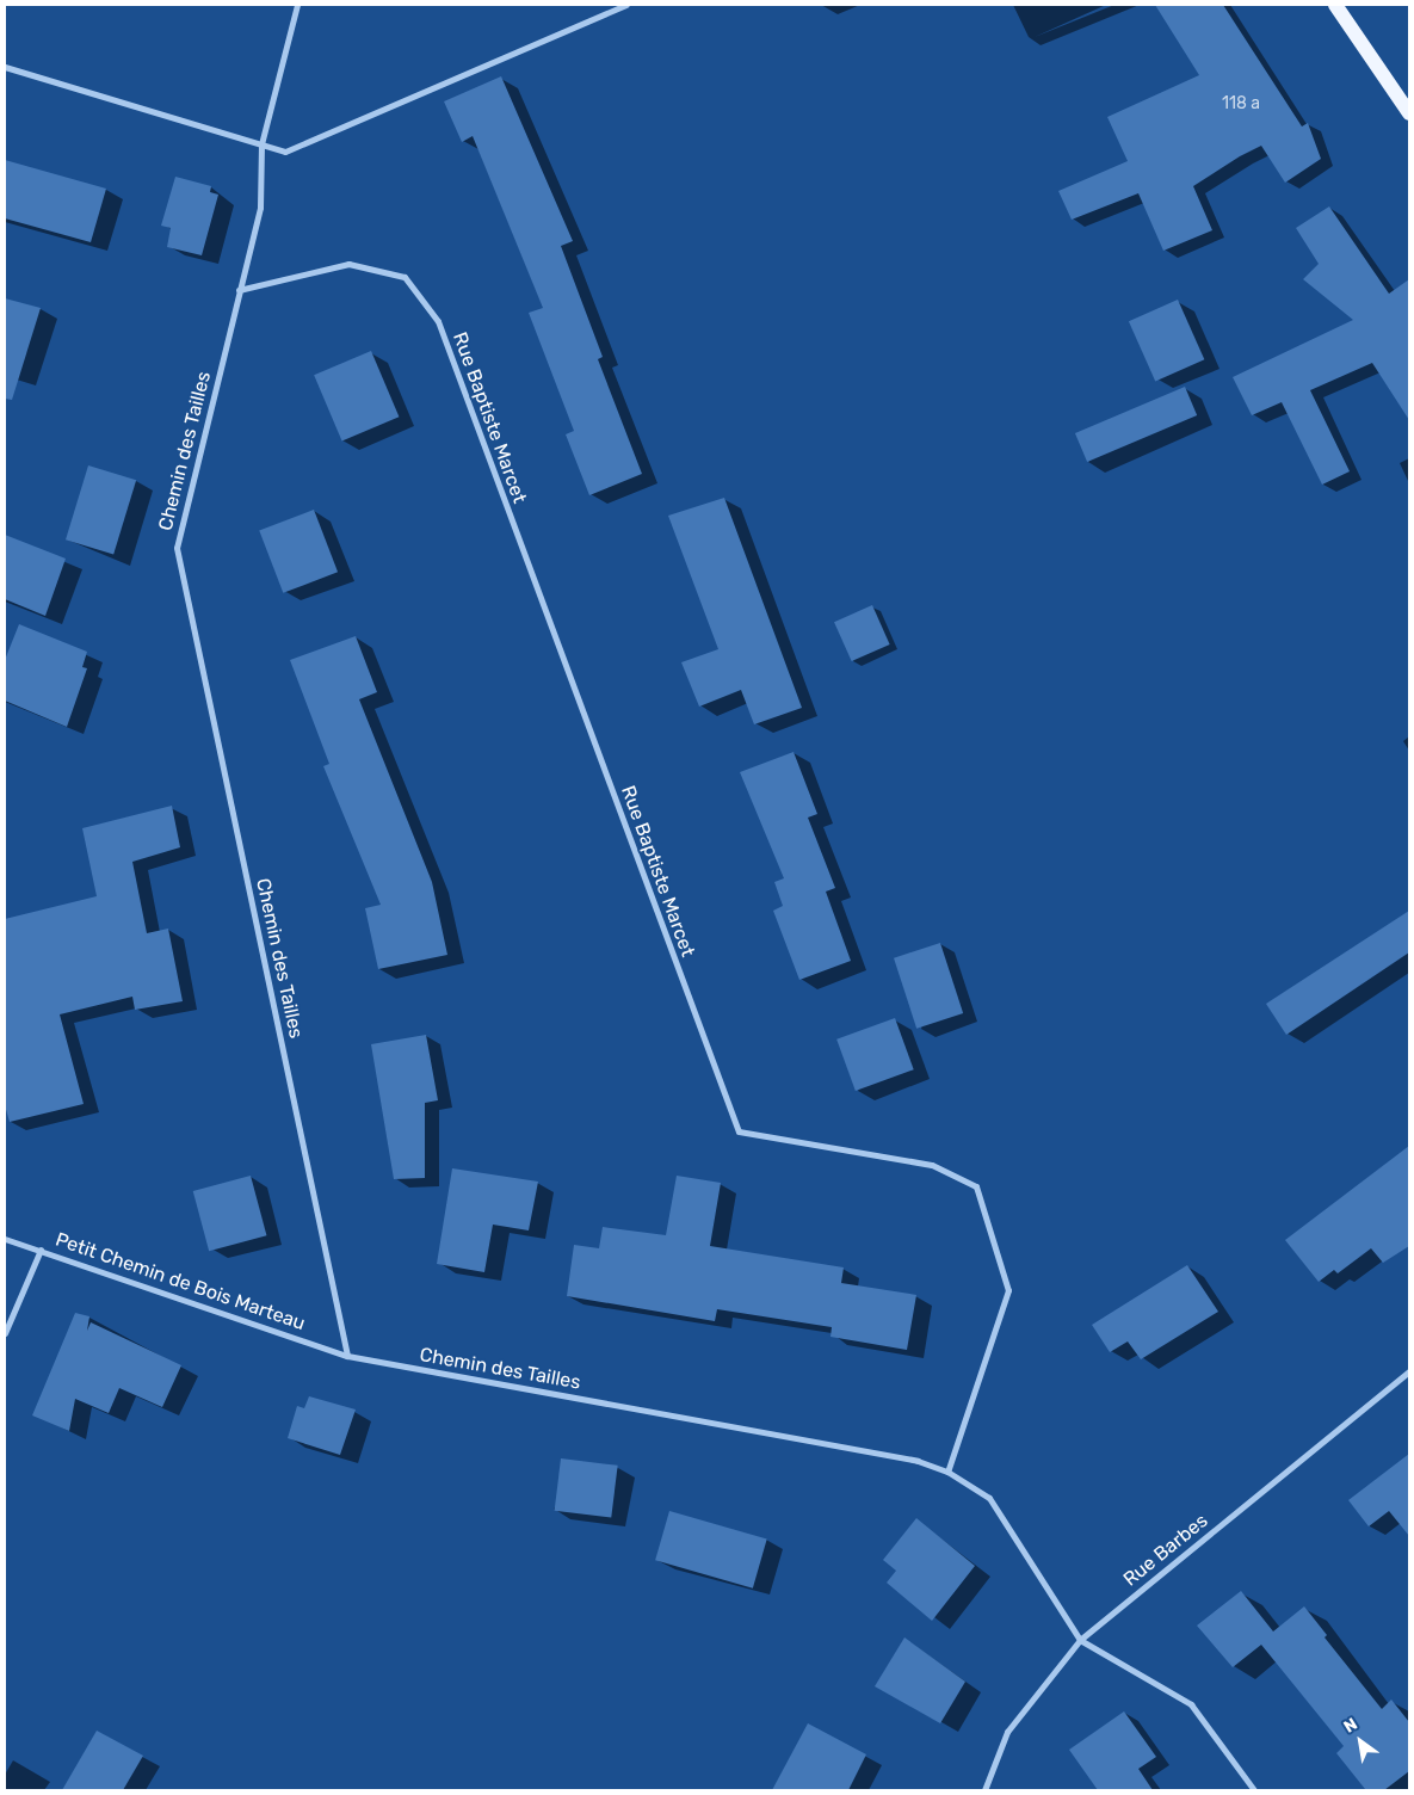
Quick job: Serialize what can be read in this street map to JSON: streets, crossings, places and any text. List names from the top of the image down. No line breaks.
{"streets":{"street":["Rue Baptiste Marcet","Chemin des Tailles","Petit Chemin de Bois Marteau","Rue Barbes"]},"crossings":[["Rue Baptiste Marcet","Chemin des Tailles"],["Chemin des Tailles","Petit Chemin de Bois Marteau"],["Chemin des Tailles","Rue Barbes"]],"house_numbers":["118 a"],"north":"top left"}
